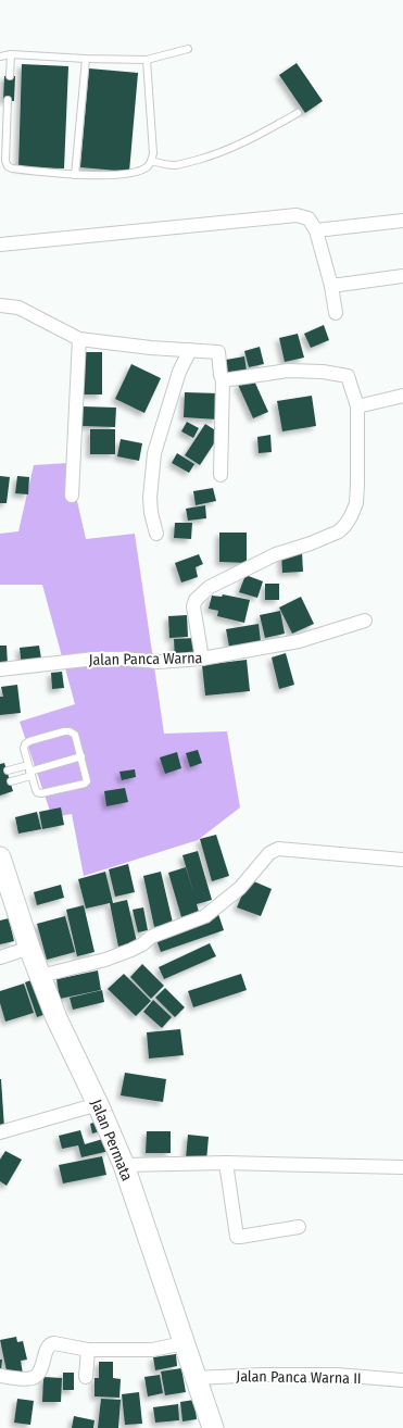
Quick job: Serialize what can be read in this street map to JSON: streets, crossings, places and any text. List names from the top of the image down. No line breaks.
{"streets":{"main road":["Jalan Permata"],"street":["Jalan Panca Warna","Jalan Panca Warna II"]},"crossings":[["Jalan Permata","Jalan Panca Warna II"]]}
